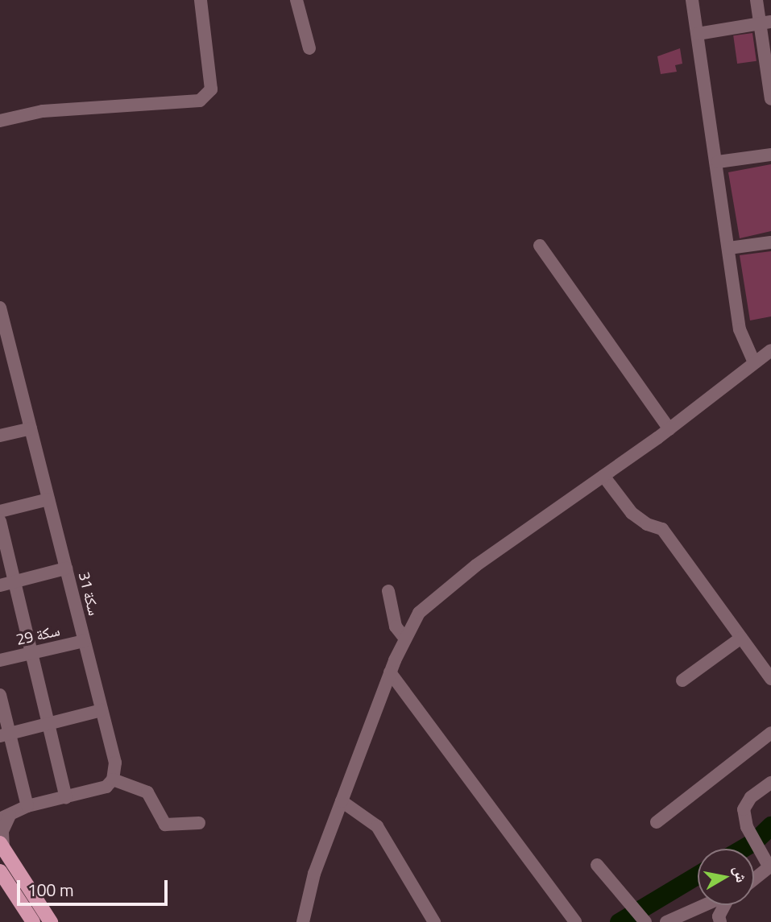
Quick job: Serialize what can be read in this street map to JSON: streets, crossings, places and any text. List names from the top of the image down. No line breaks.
{"streets":{"street":["سكة 31","سكة 29"]},"crossings":[["سكة 31","سكة 29"]],"scale_bar":"100 m","north":"right"}
